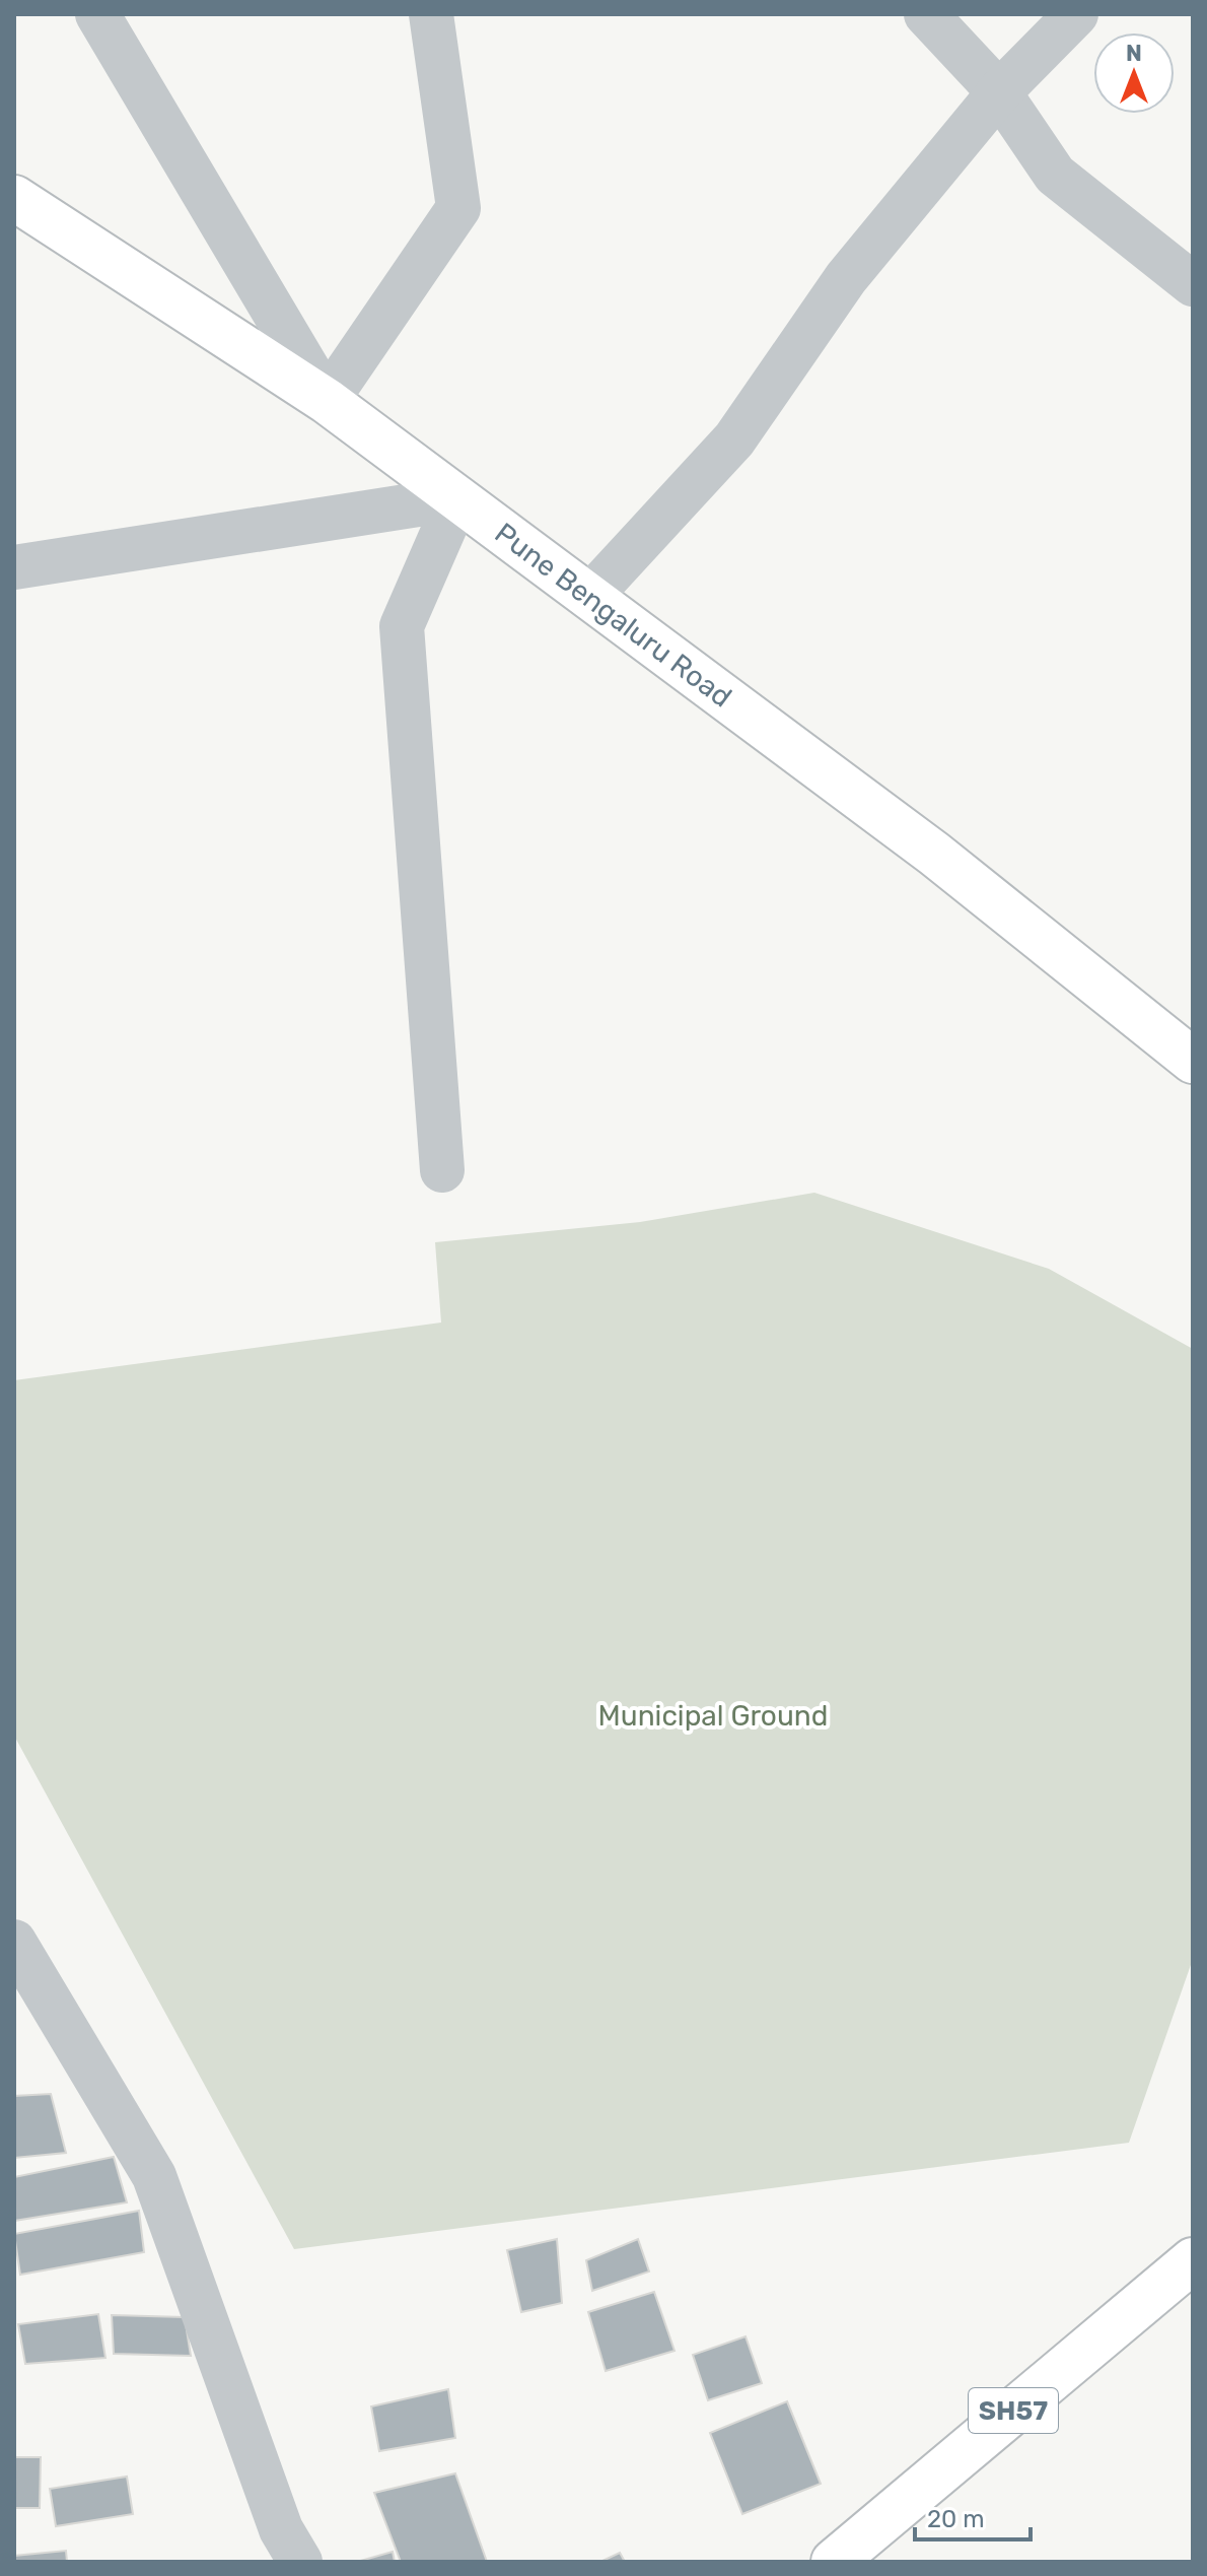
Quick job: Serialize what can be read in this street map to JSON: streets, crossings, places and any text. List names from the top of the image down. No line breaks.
{"streets":{"main road":["Pune Bengaluru Road","SH57"]},"parks":["Municipal Ground"],"scale_bar":"20 m","north":"top"}
